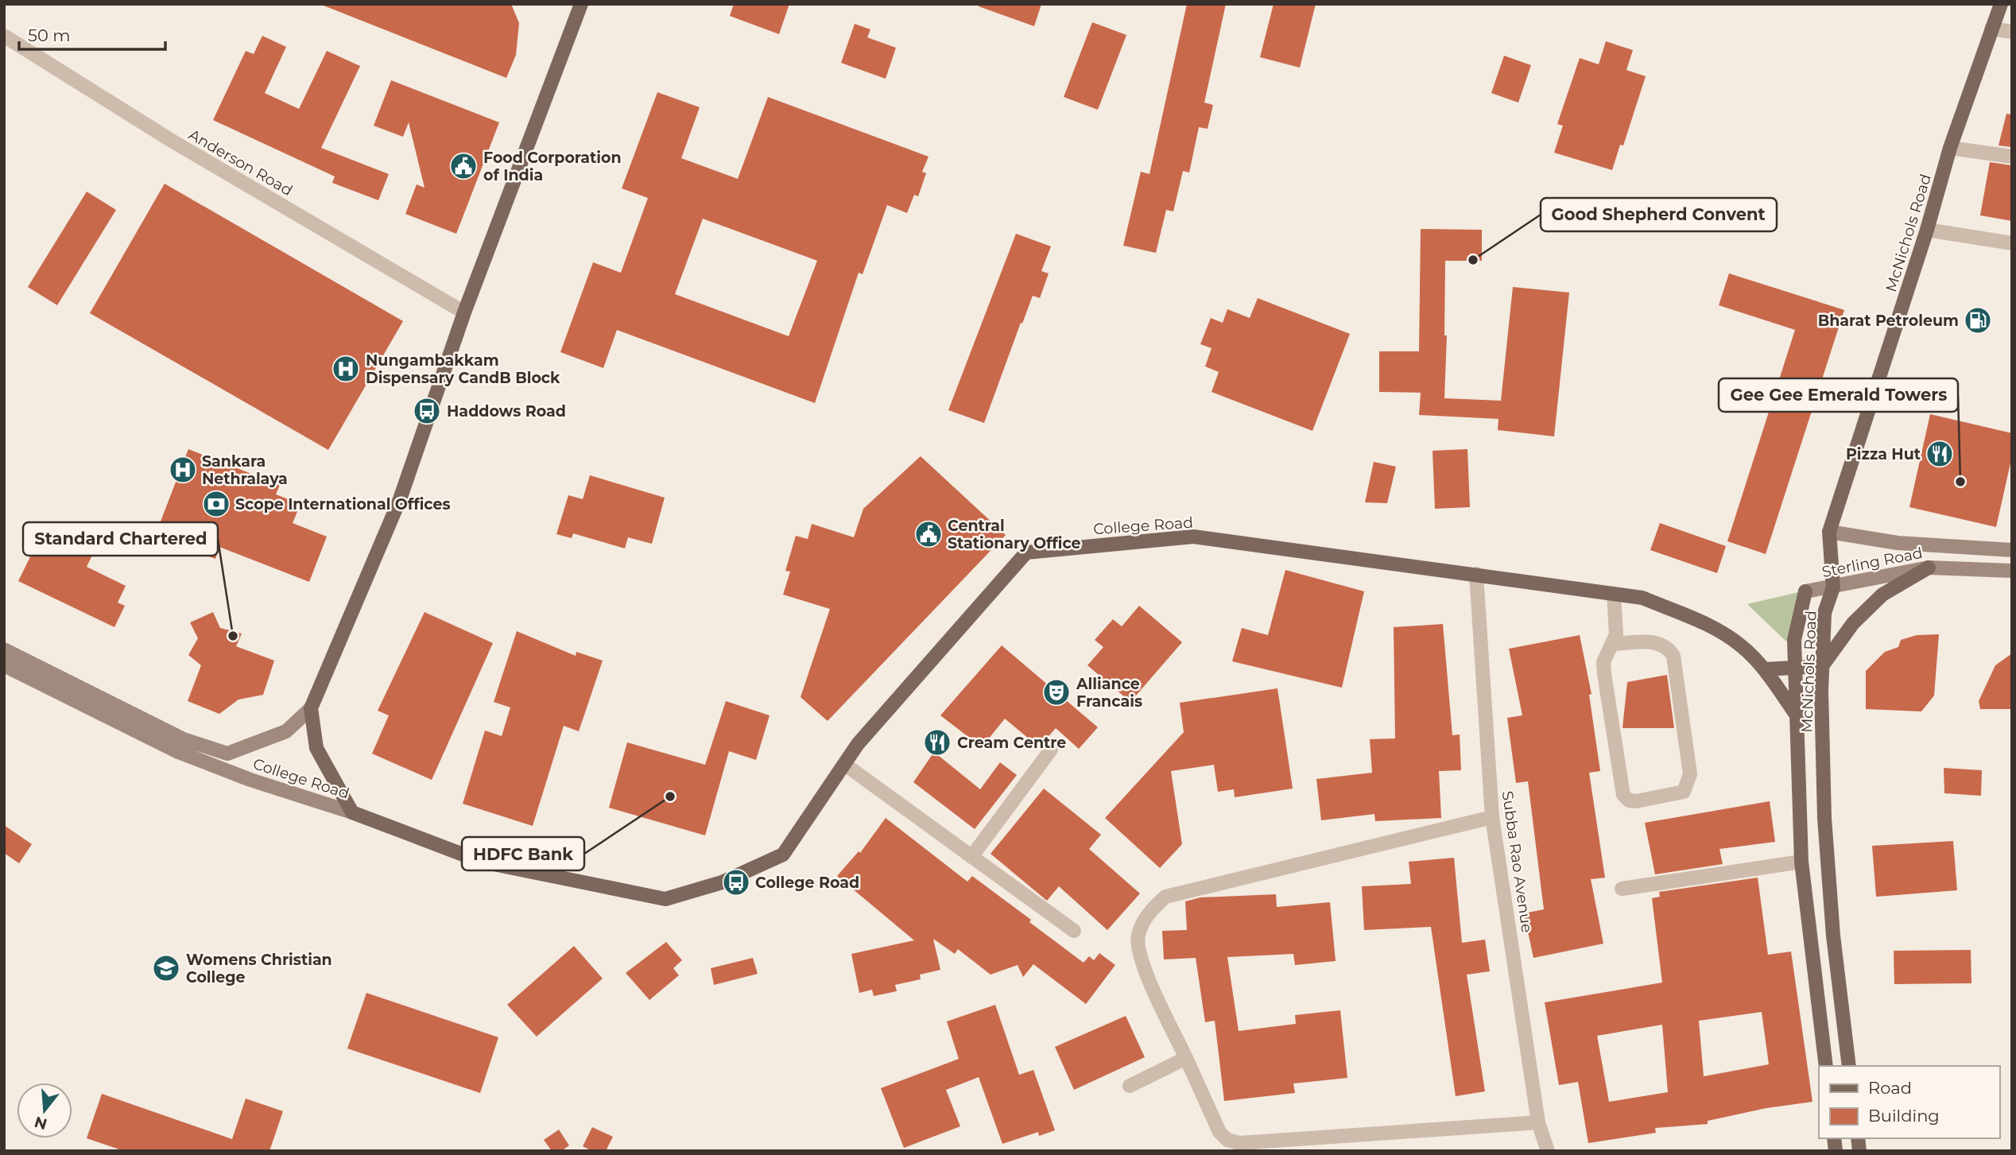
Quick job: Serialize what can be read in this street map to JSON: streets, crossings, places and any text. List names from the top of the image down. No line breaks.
{"streets":{"main road":["McNichols Road","College Road","Sterling Road"],"street":["Anderson Road","Subba Rao Avenue"]},"crossings":[["McNichols Road","Sterling Road"],["College Road","Subba Rao Avenue"]],"places":{"public building":["Food Corporation of India","Central Stationary Office"],"other":["Good Shepherd Convent","Gee Gee Emerald Towers","Standard Chartered","HDFC Bank"],"fuel station":["Bharat Petroleum"],"hospital":["Nungambakkam Dispensary CandB Block","Sankara Nethralaya"],"bus stop":["Haddows Road","College Road"],"restaurant":["Pizza Hut","Cream Centre"],"bank":["Scope International Offices"],"theatre":["Alliance Francais"],"school or university":["Womens Christian College"]},"legend":["Road","Building"],"scale_bar":"50 m","north":"bottom"}
